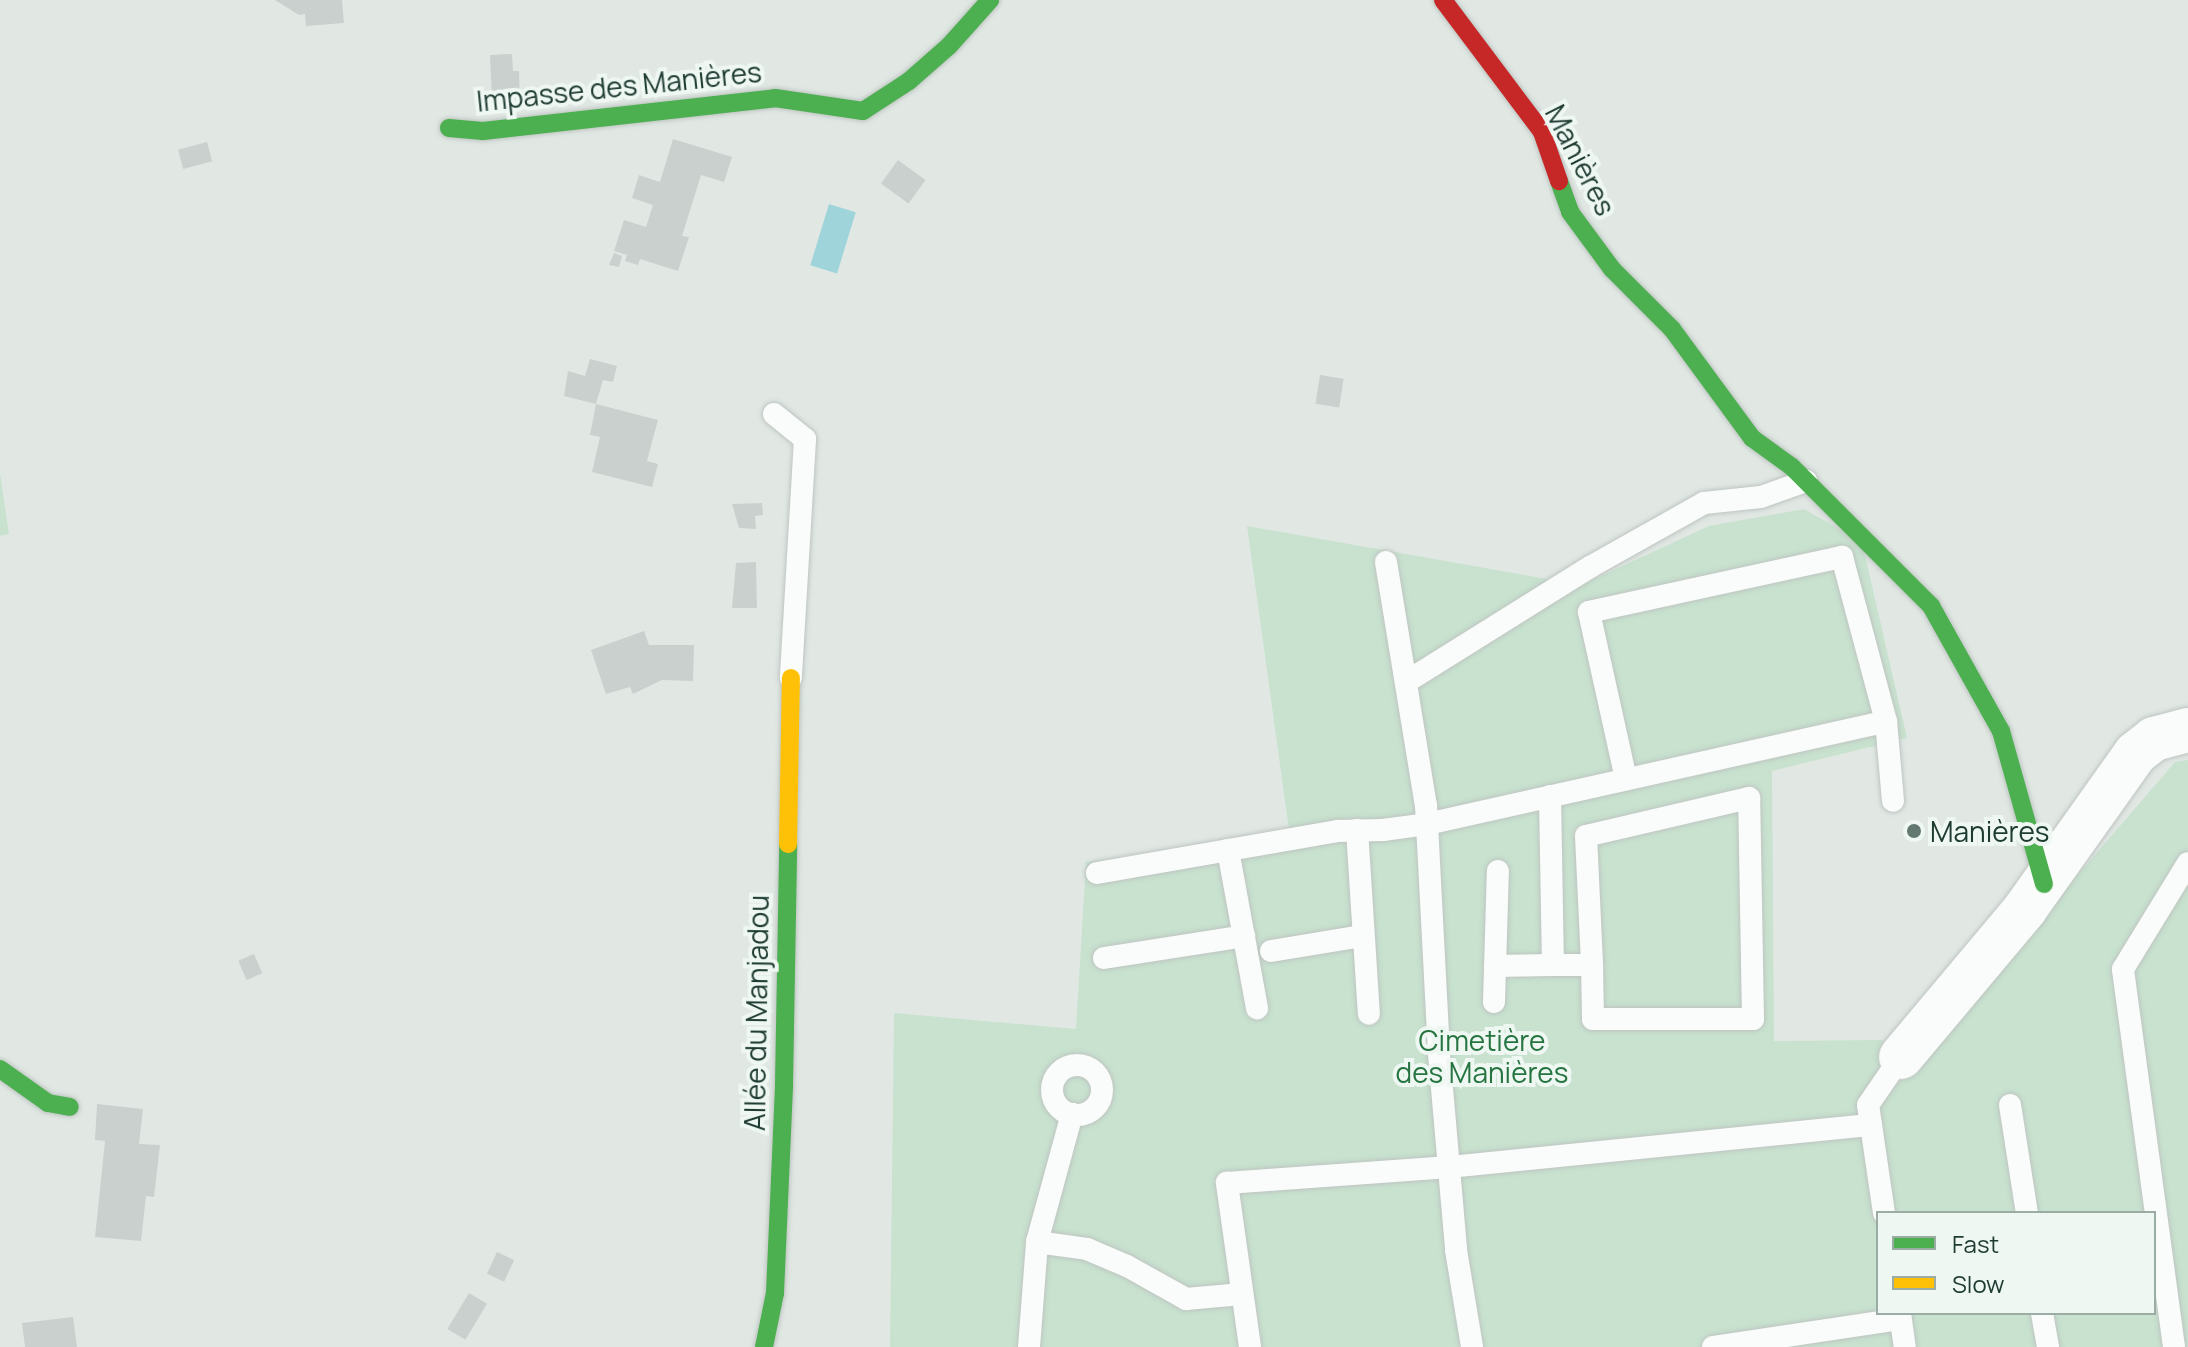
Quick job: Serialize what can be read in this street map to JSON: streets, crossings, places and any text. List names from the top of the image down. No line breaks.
{"streets":{"street":["Impasse des Manières","Manières","Allée du Manjadou"]},"parks":["Cimetière des Manières"],"places":["Manières"],"legend":["Fast","Slow"]}
